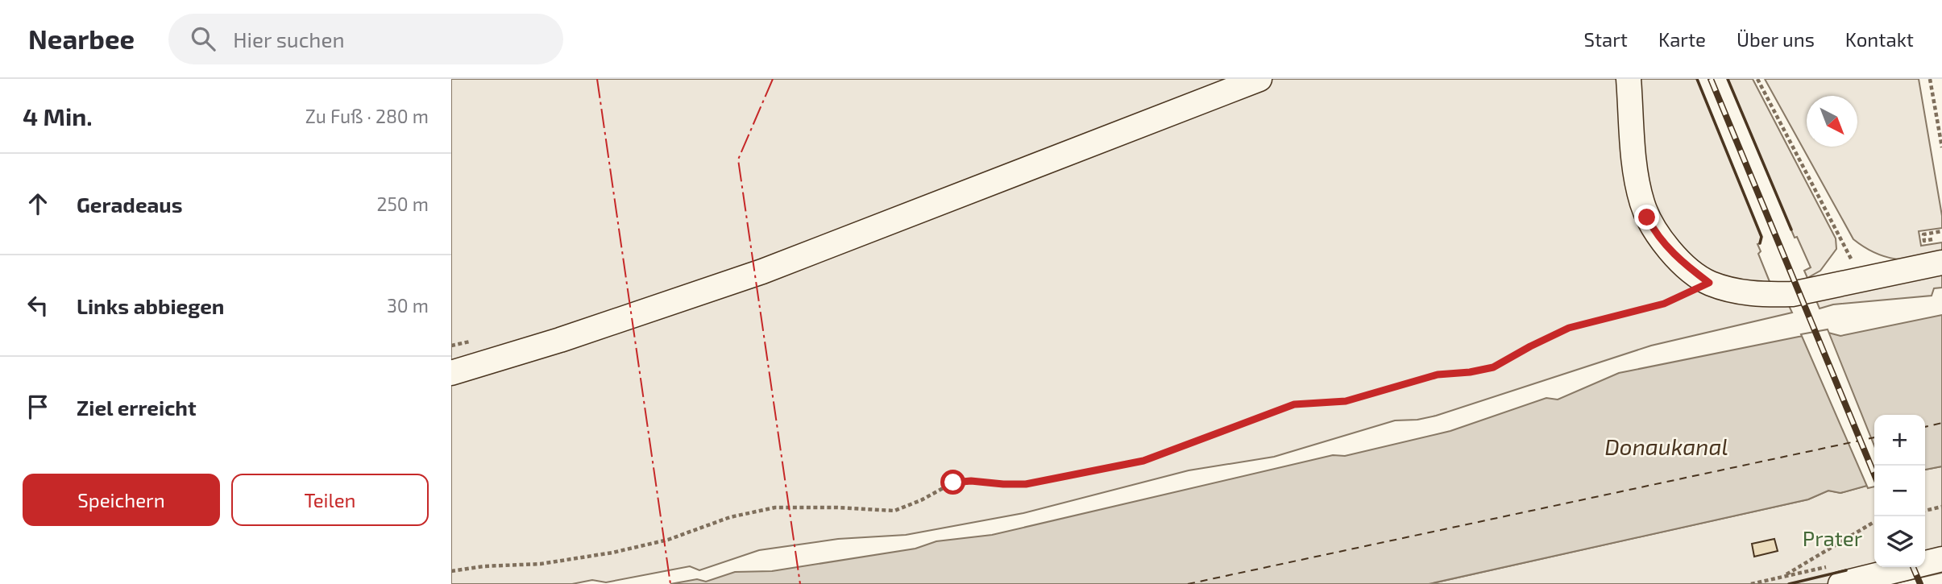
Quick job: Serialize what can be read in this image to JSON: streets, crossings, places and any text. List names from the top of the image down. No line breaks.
{"water":["Donaukanal"],"parks":["Prater"],"north":"bottom right","page":{"header":"Nearbee","search":"Hier suchen","nav":["Start","Karte","Über uns","Kontakt"],"heading":["4 Min.","Zu Fuß · 280 m"],"list":[["Geradeaus","250 m"],["Links abbiegen","30 m"],"Ziel erreicht"],"map_buttons":["+","−"],"buttons":["Speichern","Teilen"]}}
